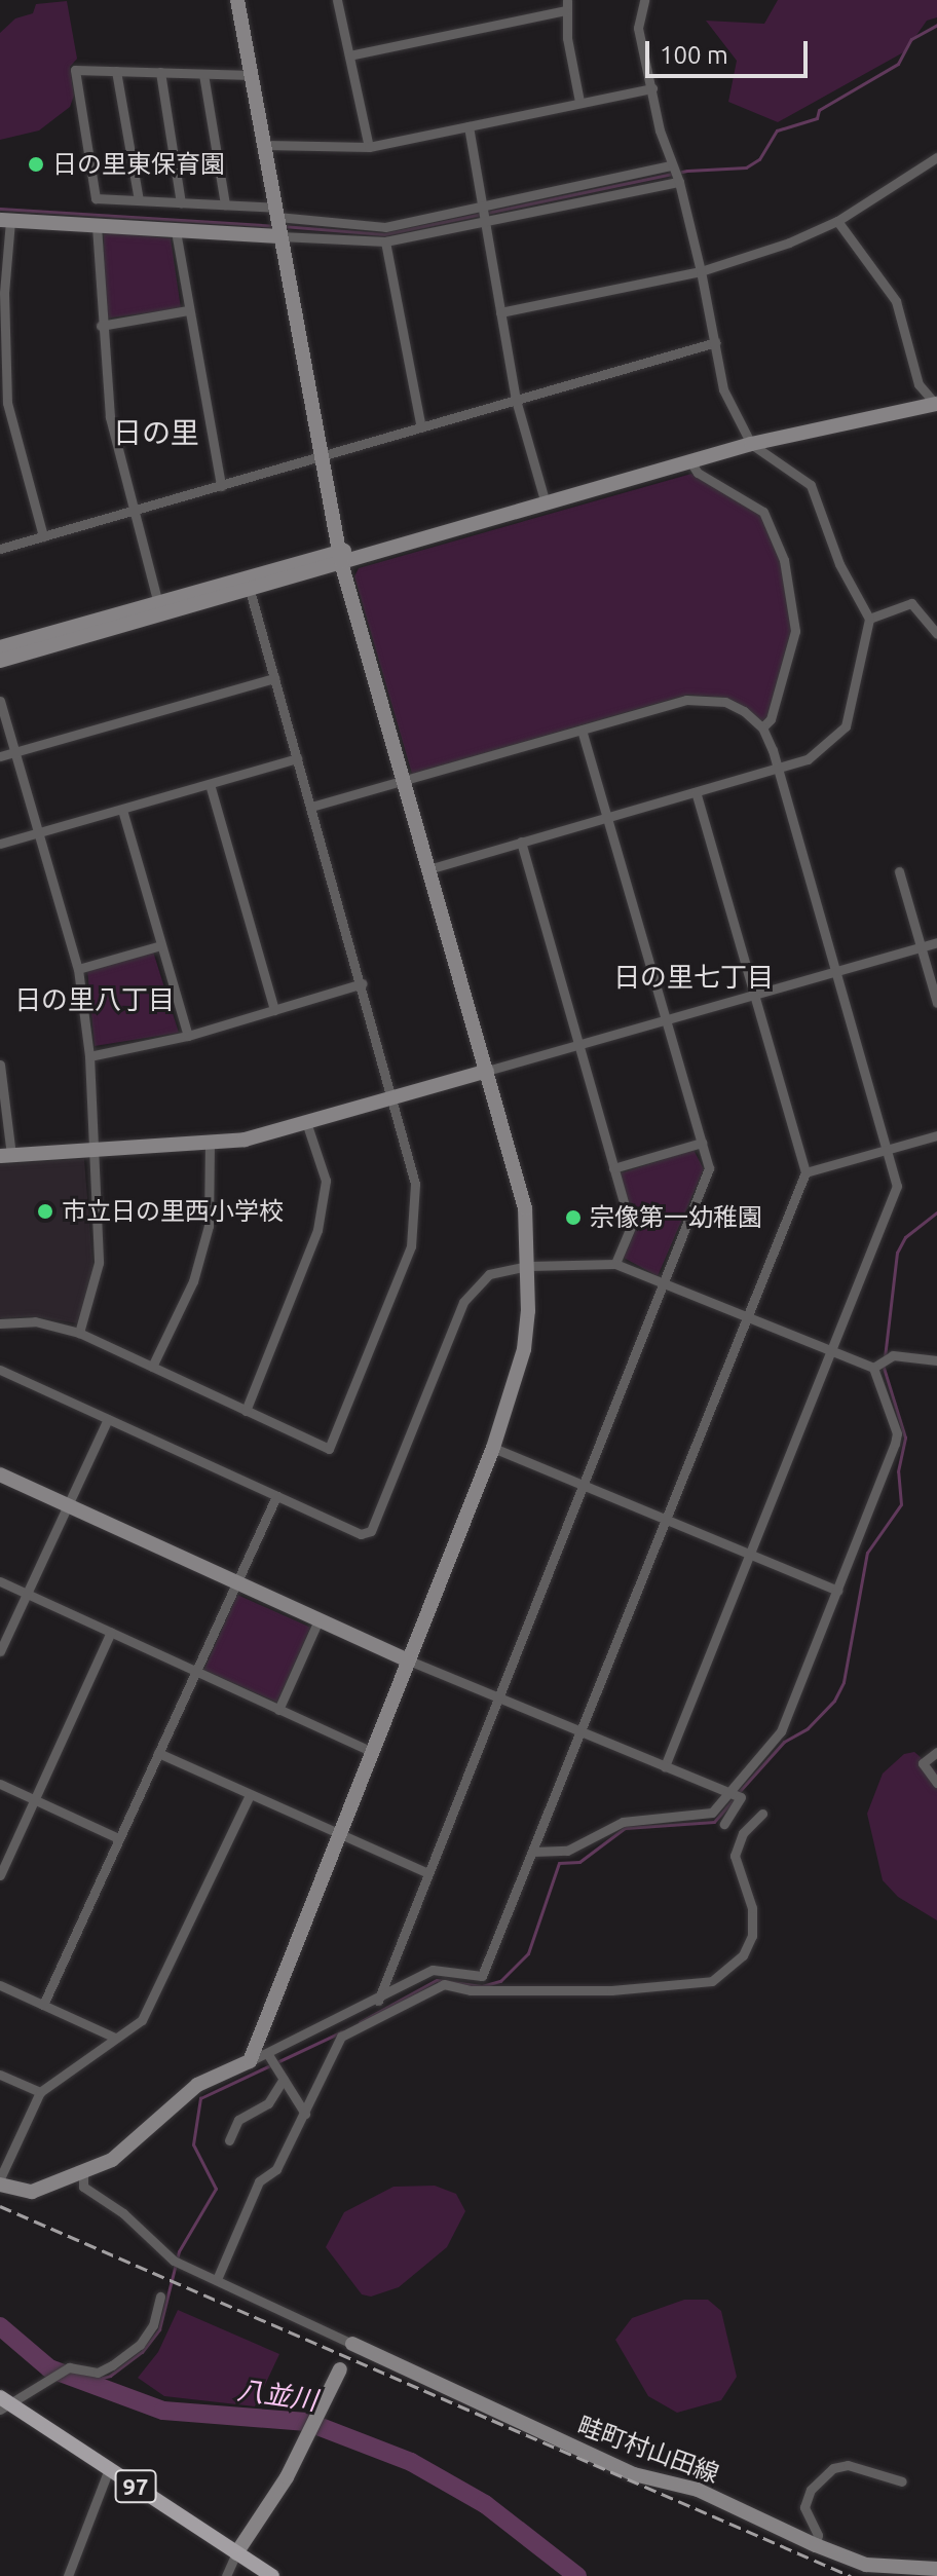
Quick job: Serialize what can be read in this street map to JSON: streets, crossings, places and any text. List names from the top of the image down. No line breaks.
{"streets":{"main road":["97"],"street":["畦町村山田線"]},"districts":["日の里","日の里七丁目","日の里八丁目"],"water":["八並川"],"places":["日の里東保育園","市立日の里西小学校","宗像第一幼稚園"],"scale_bar":"100 m"}
